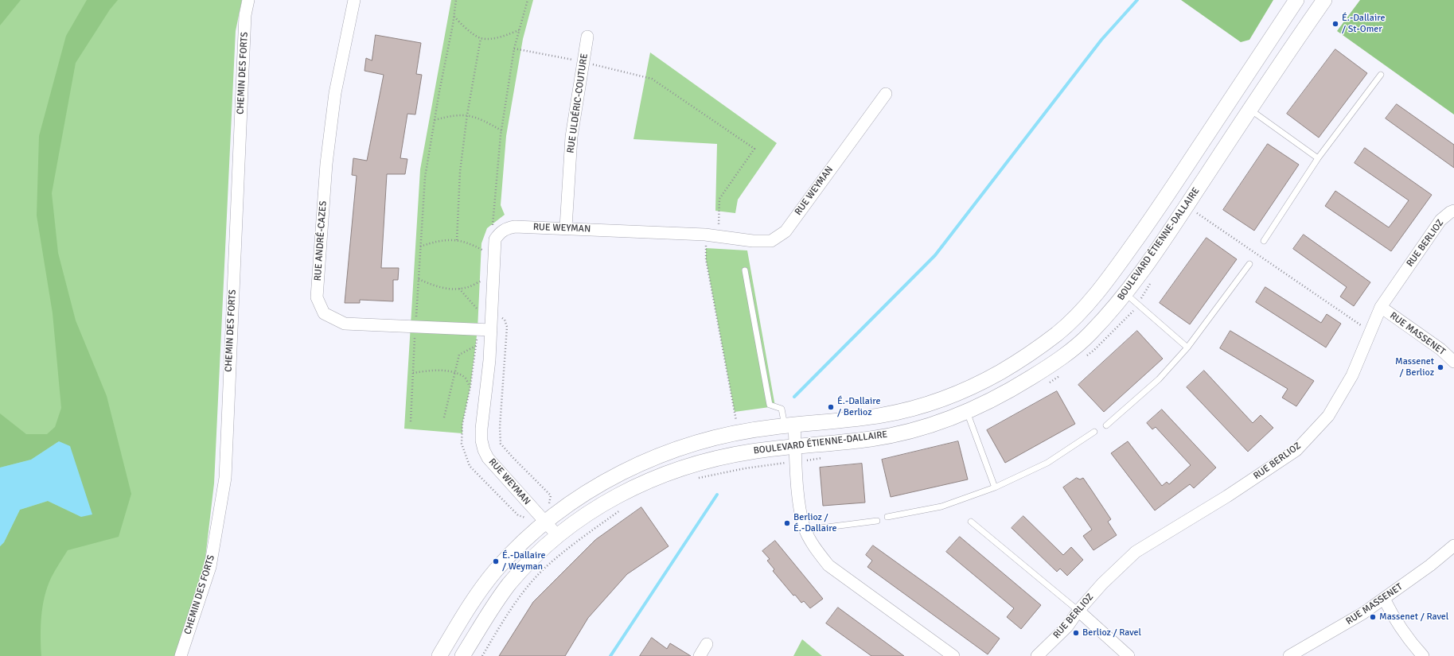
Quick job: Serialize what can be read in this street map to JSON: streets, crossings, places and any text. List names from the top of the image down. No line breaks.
{"streets":{"street":["CHEMIN DES FORTS","RUE ULDÉRIC-COUTURE","RUE WEYMAN","RUE ANDRÉ-CAZES","RUE BERLIOZ","BOULEVARD ÉTIENNE-DALLAIRE","RUE MASSENET"]},"crossings":[["RUE ULDÉRIC-COUTURE","RUE WEYMAN"],["RUE WEYMAN","RUE ANDRÉ-CAZES"],["RUE WEYMAN","BOULEVARD ÉTIENNE-DALLAIRE"],["RUE BERLIOZ","RUE MASSENET"]],"places":["É.-Dallaire / St-Omer","Massenet / Berlioz","É.-Dallaire / Berlioz","Berlioz / É.-Dallaire","É.-Dallaire / Weyman","Massenet / Ravel","Berlioz / Ravel"]}
